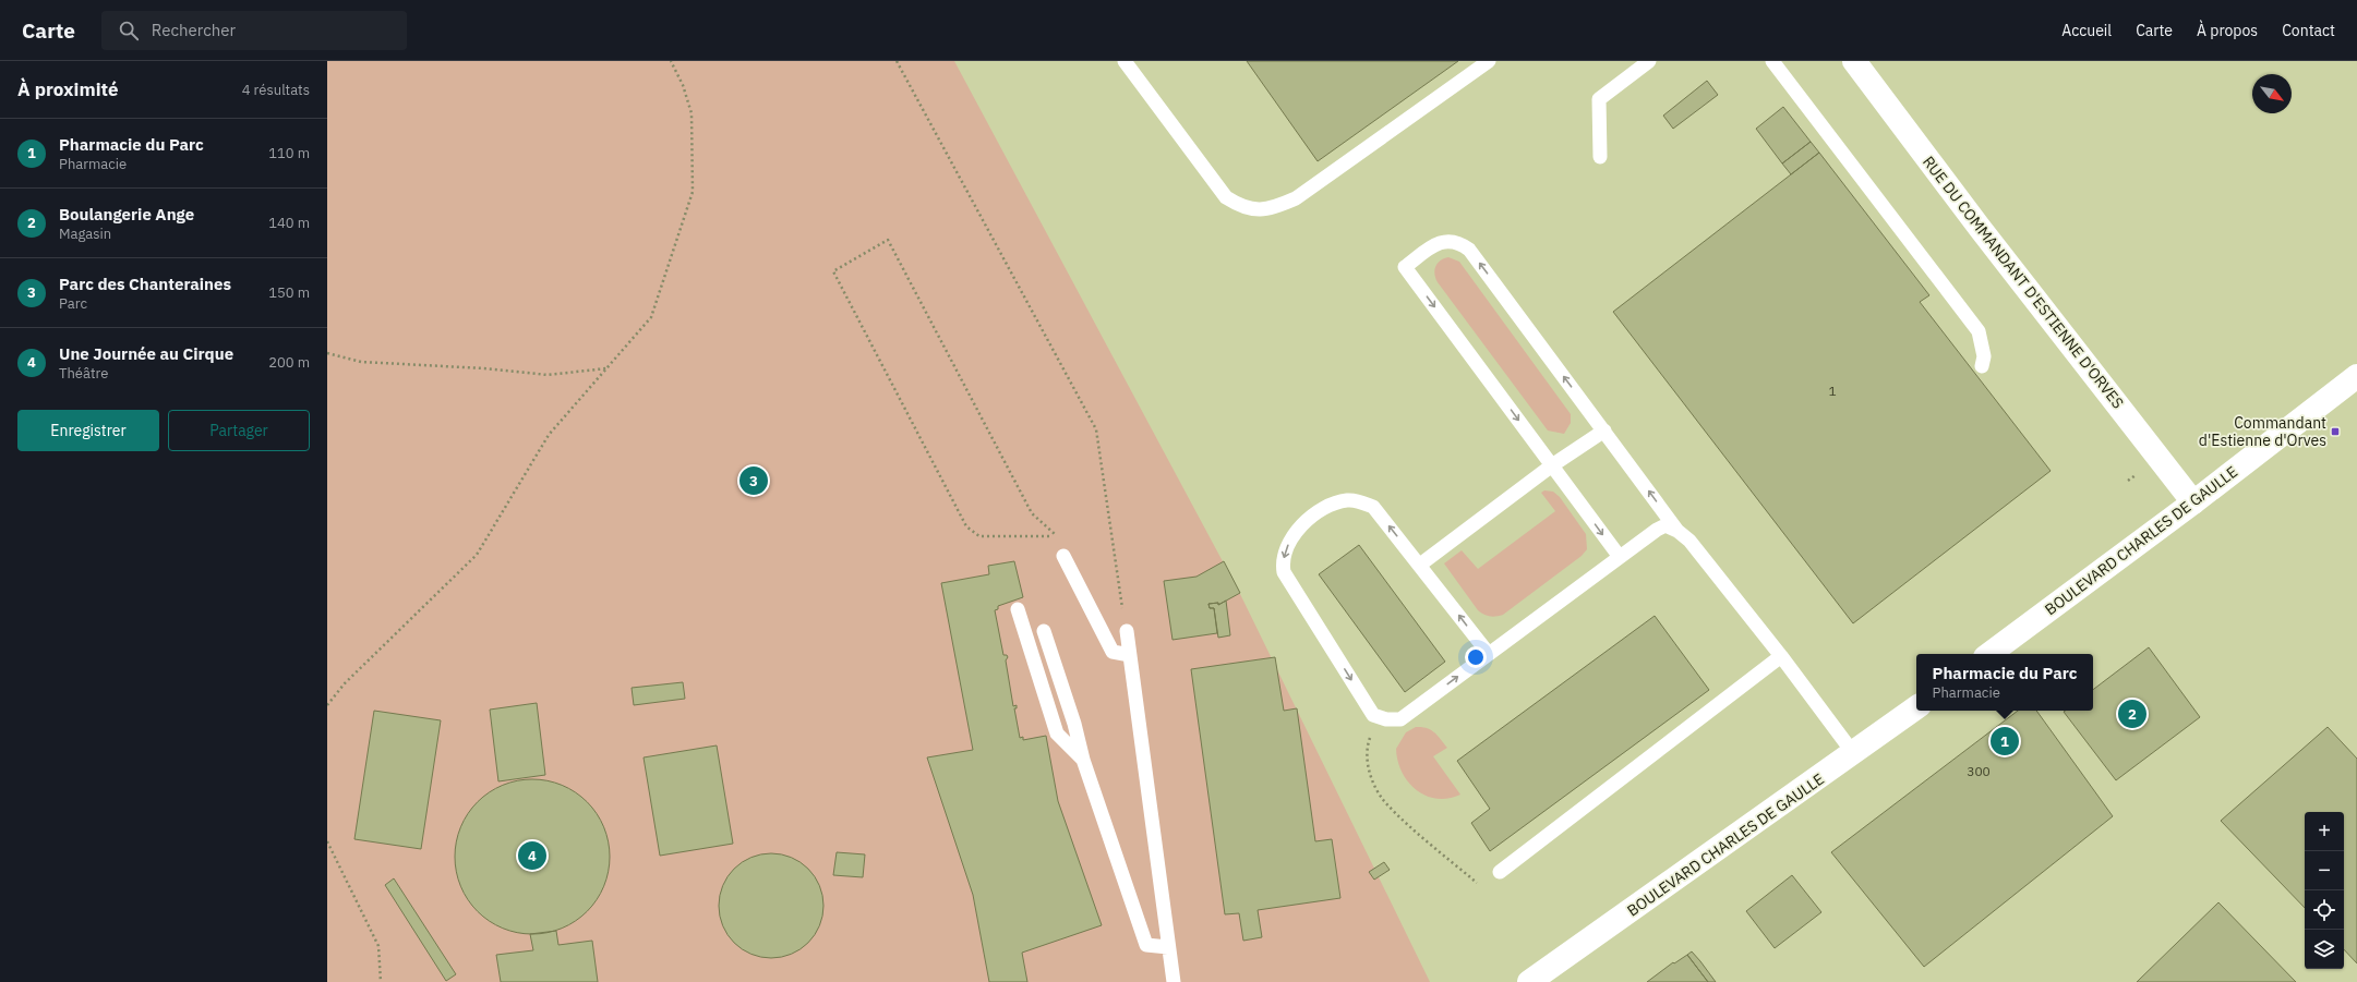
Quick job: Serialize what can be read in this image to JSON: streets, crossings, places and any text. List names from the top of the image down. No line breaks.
{"streets":{"main road":["RUE DU COMMANDANT D'ESTIENNE D'ORVES","BOULEVARD CHARLES DE GAULLE"]},"crossings":[["RUE DU COMMANDANT D'ESTIENNE D'ORVES","BOULEVARD CHARLES DE GAULLE"]],"places":{"transit":["Commandant d'Estienne d'Orves"]},"house_numbers":["1","300"],"north":"bottom right","page":{"header":"Carte","search":"Rechercher","nav":["Accueil","Carte","À propos","Contact"],"heading":["À proximité","4 résultats"],"list":[{"mark":"1","name":"Pharmacie du Parc","note":"Pharmacie","value":"110 m"},{"mark":"2","name":"Boulangerie Ange","note":"Magasin","value":"140 m"},{"mark":"3","name":"Parc des Chanteraines","note":"Parc","value":"150 m"},{"mark":"4","name":"Une Journée au Cirque","note":"Théâtre","value":"200 m"}],"buttons":["Enregistrer","Partager"],"pins":["3","2","1","4"],"popup":["Pharmacie du Parc","Pharmacie"],"map_buttons":["+","−"]}}
